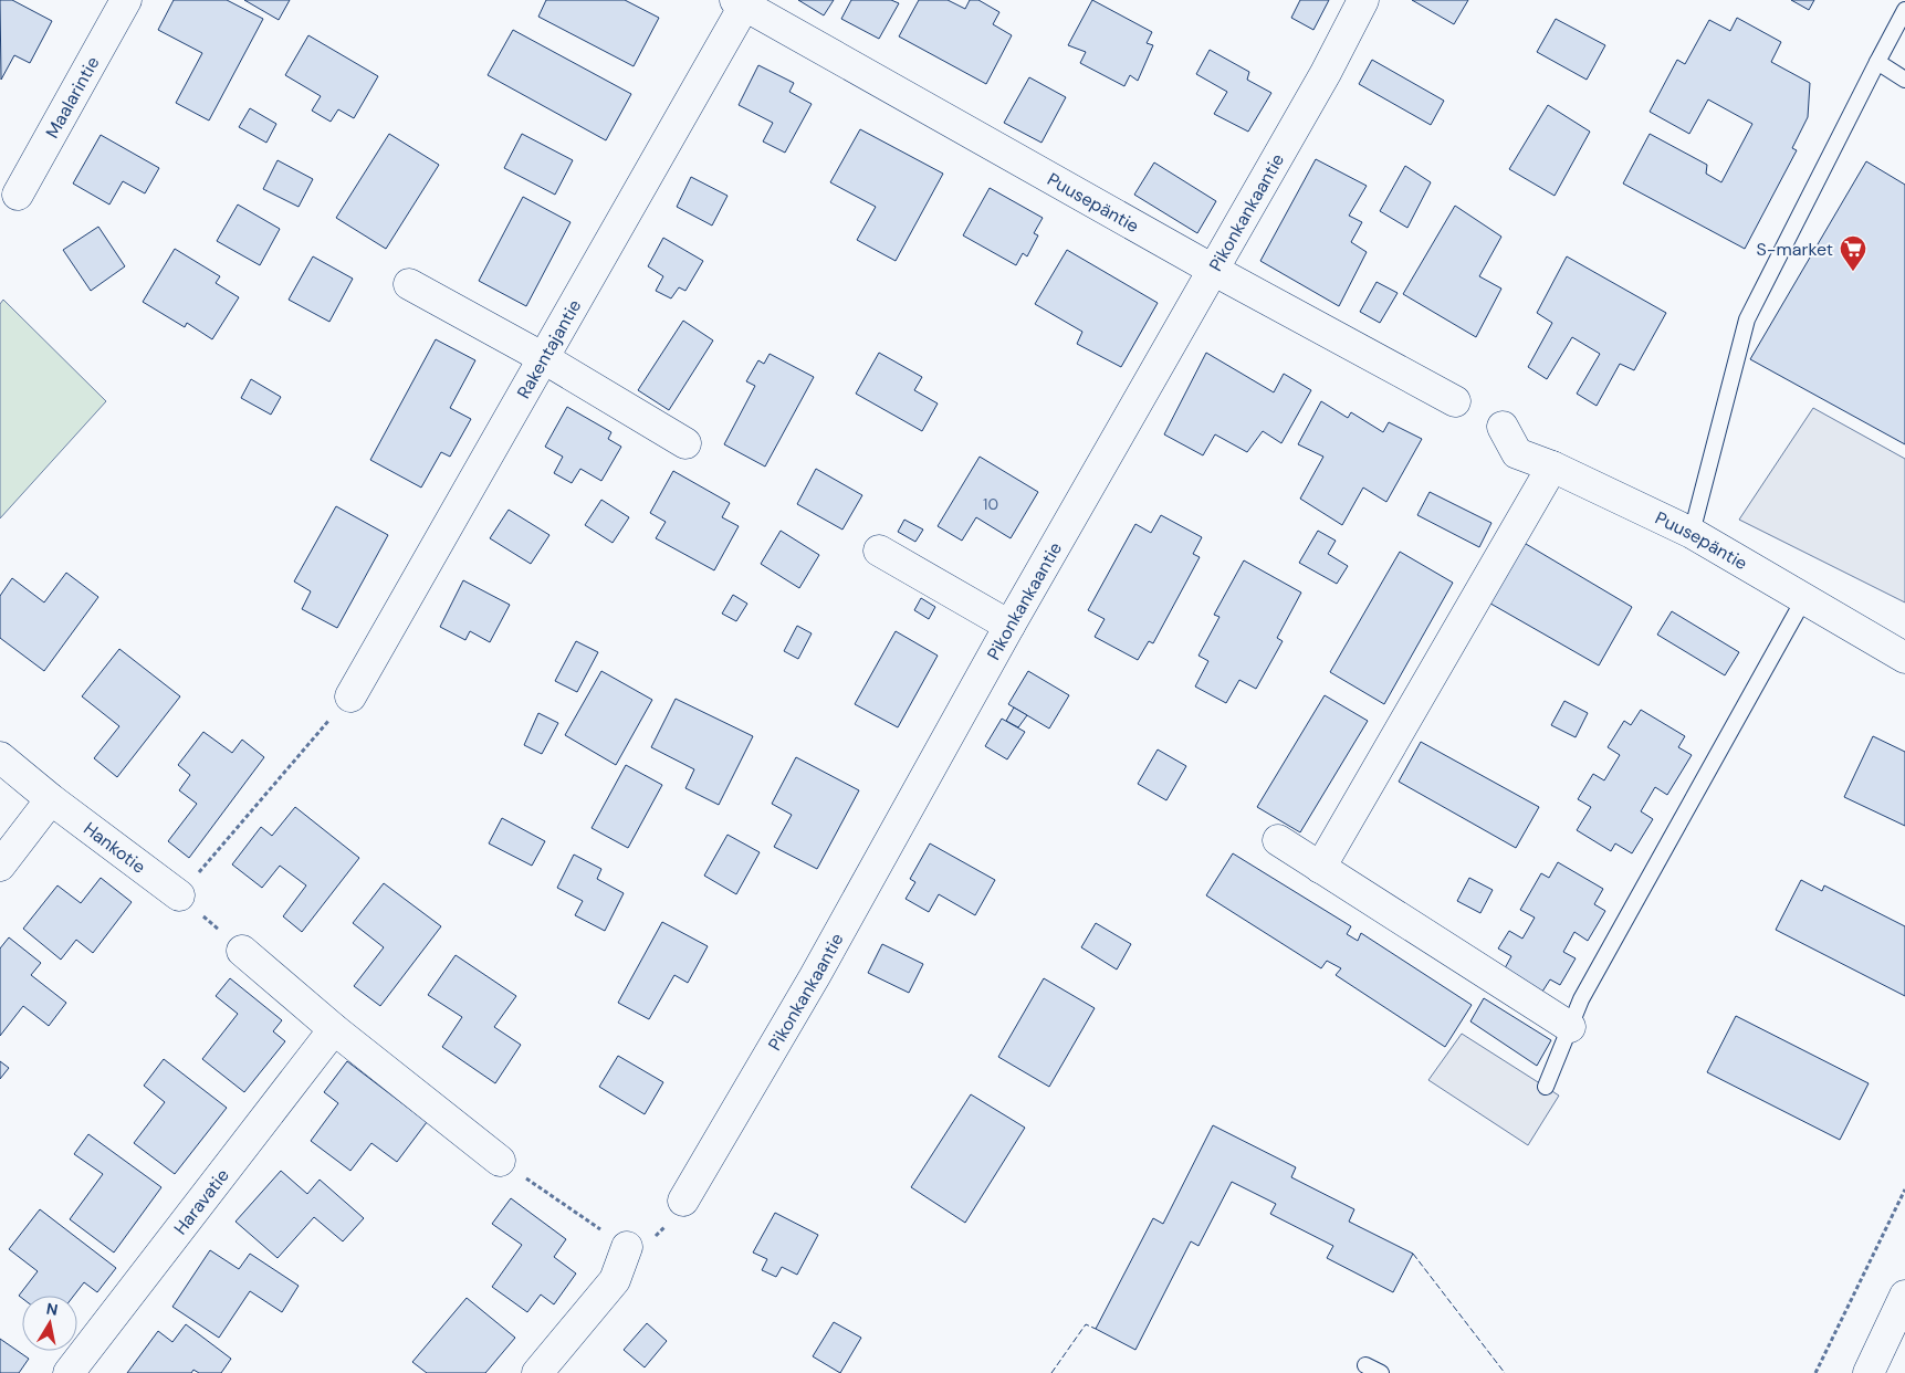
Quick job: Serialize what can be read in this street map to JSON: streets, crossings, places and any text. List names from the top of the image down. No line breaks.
{"streets":{"street":["Maalarintie","Puusepäntie","Pikonkankaantie","Rakentajantie","Hankotie","Haravatie"]},"crossings":[["Puusepäntie","Pikonkankaantie"],["Puusepäntie","Rakentajantie"]],"places":{"supermarket":["S-market"]},"house_numbers":["10"],"north":"top"}
